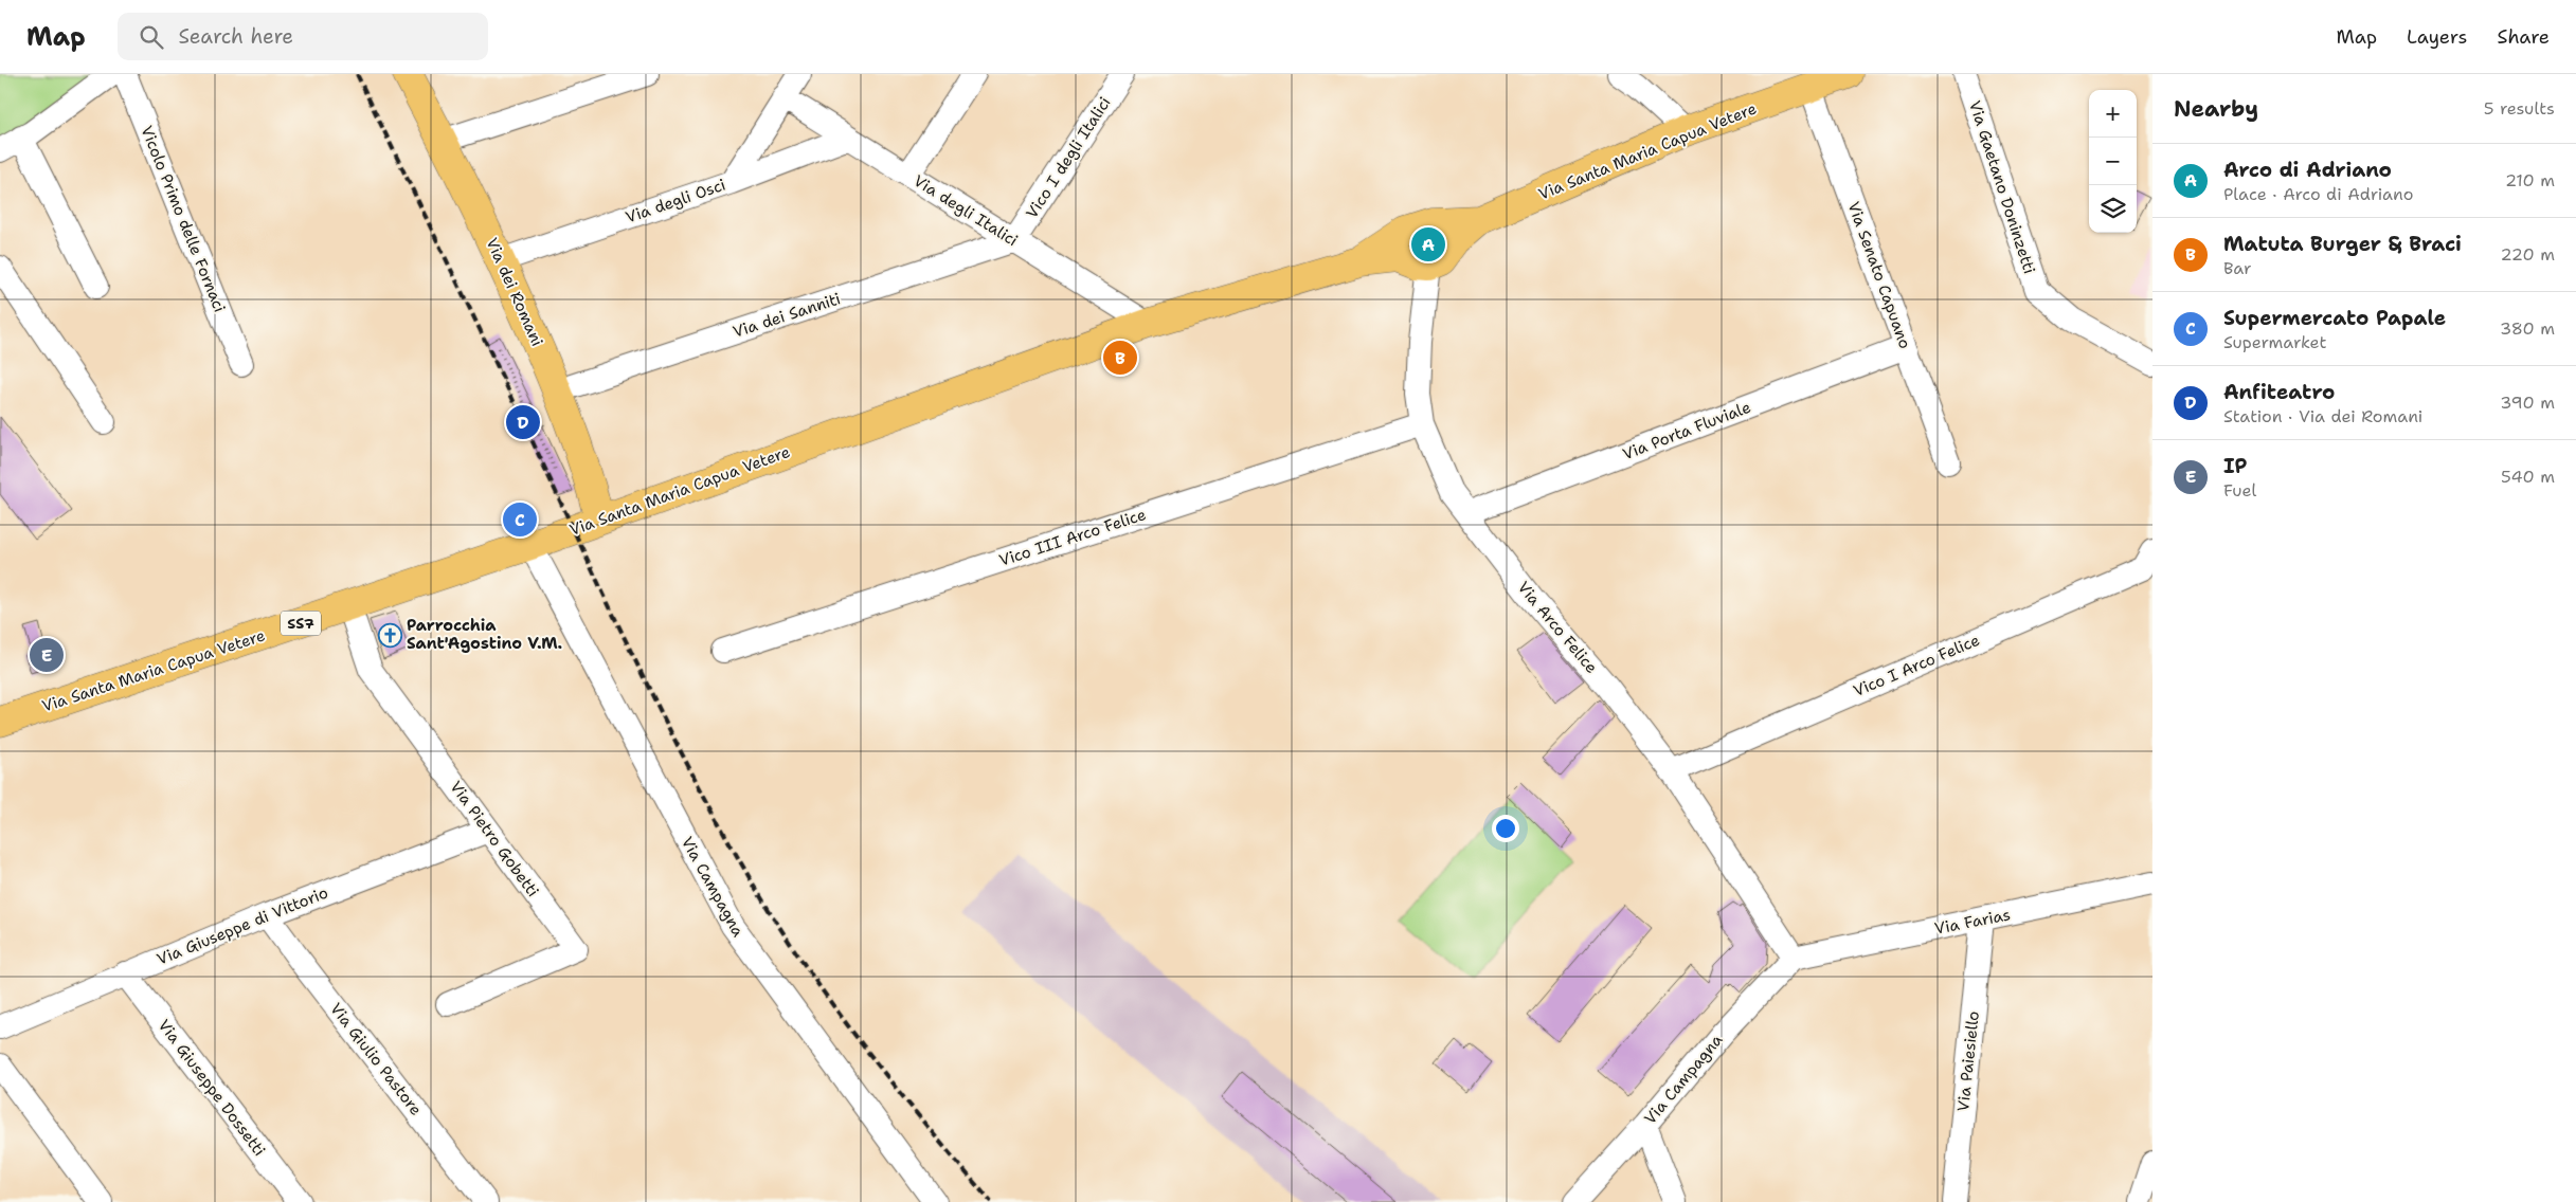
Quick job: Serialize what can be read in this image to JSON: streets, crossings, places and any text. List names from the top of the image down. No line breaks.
{"streets":{"main road":["Via Santa Maria Capua Vetere","Via dei Romani","SS7"],"street":["Vico I degli Italici","Via Gaetano Doninzetti","Via degli Osci","Via degli Italici","Vicolo Primo delle Fornaci","Via Senato Capuano","Via dei Sanniti","Via Porta Fluviale","Vico III Arco Felice","Via Arco Felice","Vico I Arco Felice","Via Pietro Gobetti","Via Campagna","Via Farias","Via Giuseppe di Vittorio","Via Giulio Pastore","Via Paiesiello","Via Giuseppe Dossetti"]},"crossings":[["Via Santa Maria Capua Vetere","Via degli Italici"],["Via Santa Maria Capua Vetere","Via Senato Capuano"],["Via Santa Maria Capua Vetere","Via dei Romani"],["Via Santa Maria Capua Vetere","SS7"],["Via Santa Maria Capua Vetere","Via Pietro Gobetti"],["Via Santa Maria Capua Vetere","Via Campagna"],["Vico I degli Italici","Via degli Italici"],["Vico I degli Italici","Via dei Sanniti"],["Via degli Osci","Via degli Italici"],["Via degli Osci","Via dei Romani"],["Via degli Italici","Via dei Sanniti"],["Via Senato Capuano","Via Porta Fluviale"],["Via dei Romani","Via dei Sanniti"],["Via Porta Fluviale","Via Arco Felice"],["Vico III Arco Felice","Via Arco Felice"],["SS7","Via Arco Felice"],["Via Arco Felice","Vico I Arco Felice"],["Via Arco Felice","Via Campagna"],["Via Arco Felice","Via Farias"],["Via Pietro Gobetti","Via Giuseppe di Vittorio"],["Via Campagna","Via Farias"],["Via Farias","Via Paiesiello"],["Via Giuseppe di Vittorio","Via Giulio Pastore"],["Via Giuseppe di Vittorio","Via Giuseppe Dossetti"]],"places":{"church":["Parrocchia Sant'Agostino V.M."]},"page":{"header":"Map","search":"Search here","nav":["Map","Layers","Share"],"heading":["Nearby","5 results"],"map_buttons":["+","−"],"list":[{"mark":"A","name":"Arco di Adriano","note":"Place · Arco di Adriano","value":"210 m"},{"mark":"B","name":"Matuta Burger & Braci","note":"Bar","value":"220 m"},{"mark":"C","name":"Supermercato Papale","note":"Supermarket","value":"380 m"},{"mark":"D","name":"Anfiteatro","note":"Station · Via dei Romani","value":"390 m"},{"mark":"E","name":"IP","note":"Fuel","value":"540 m"}],"pins":["A","B","D","C","E"]}}
